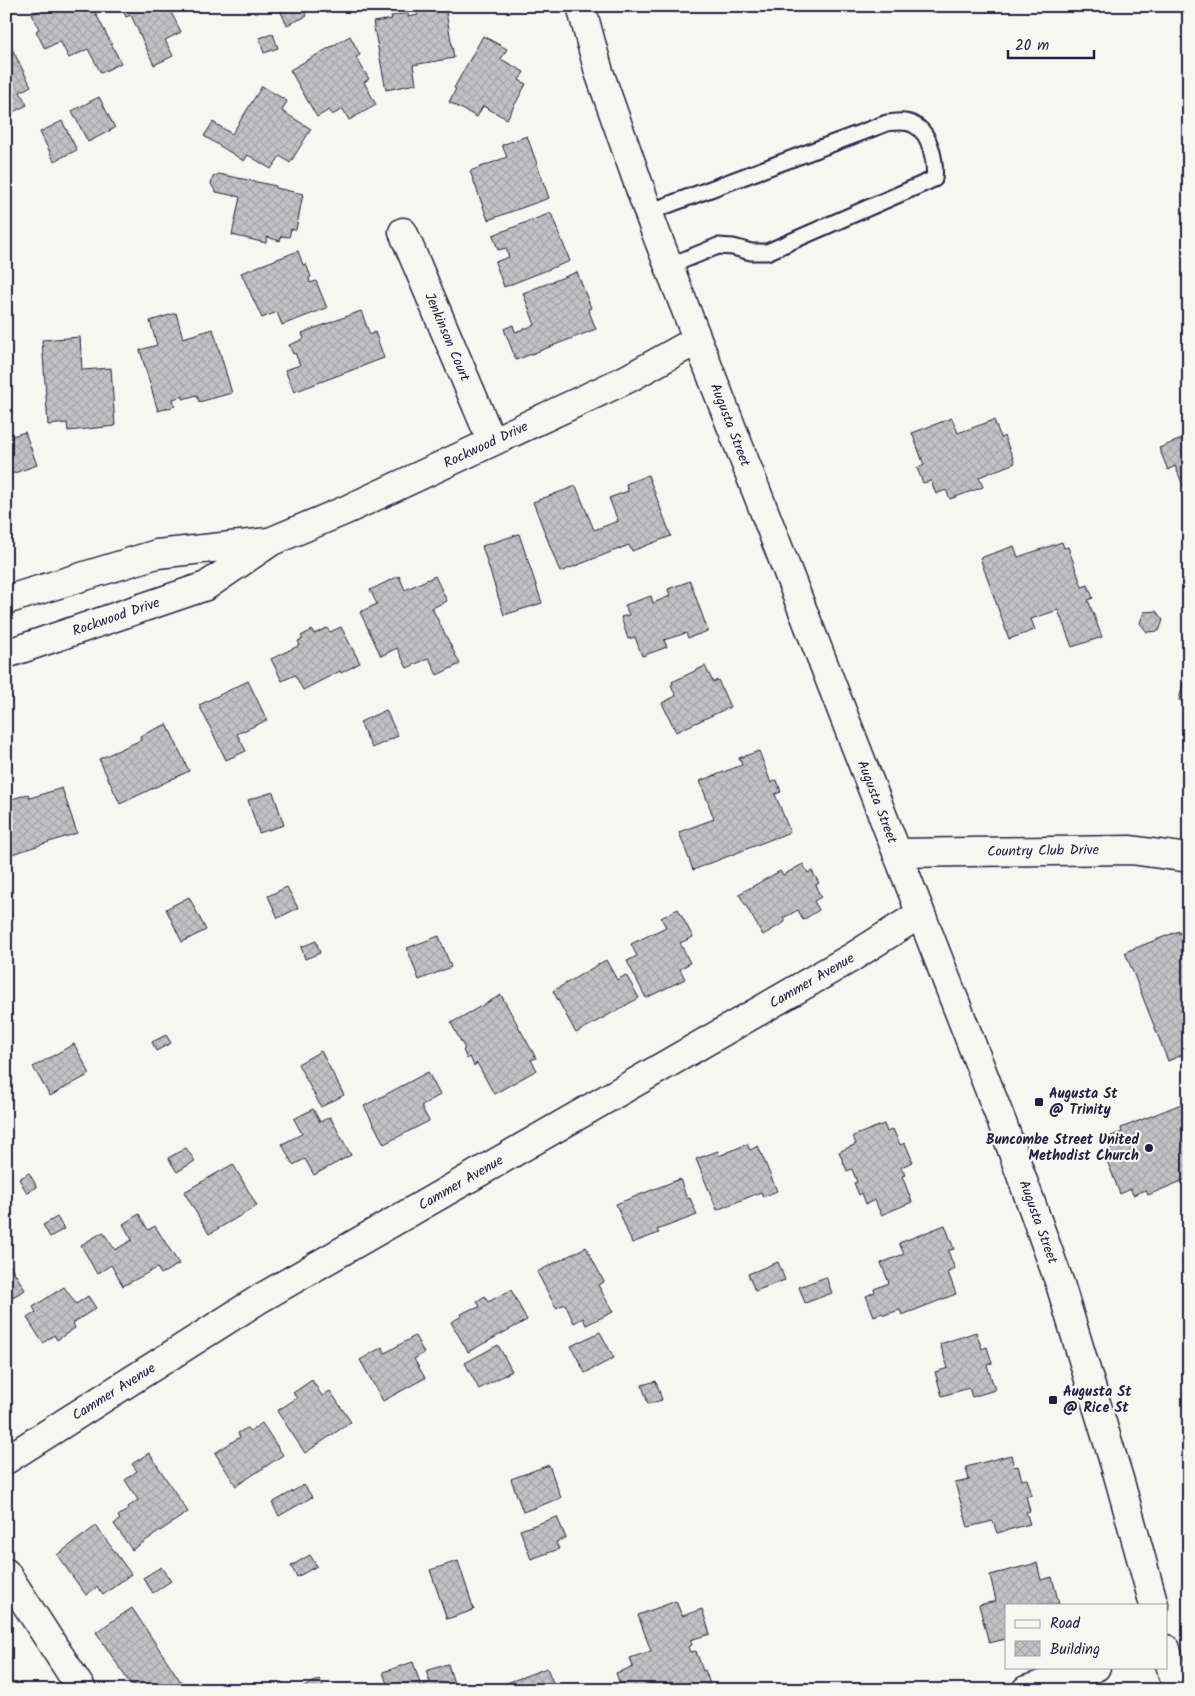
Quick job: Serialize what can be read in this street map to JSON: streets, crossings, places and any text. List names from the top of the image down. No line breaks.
{"streets":{"street":["Jenkinson Court","Augusta Street","Rockwood Drive","Country Club Drive","Cammer Avenue"]},"crossings":[["Jenkinson Court","Rockwood Drive"],["Augusta Street","Rockwood Drive"],["Augusta Street","Country Club Drive"],["Augusta Street","Cammer Avenue"]],"places":{"transit":["Augusta St @ Trinity","Augusta St @ Rice St"],"other":["Buncombe Street United Methodist Church"]},"legend":["Road","Building"],"scale_bar":"20 m"}
